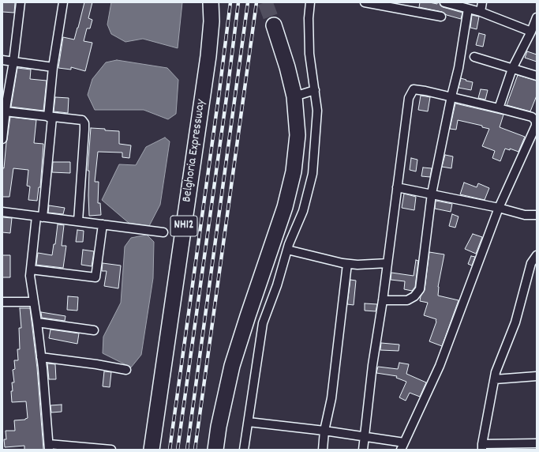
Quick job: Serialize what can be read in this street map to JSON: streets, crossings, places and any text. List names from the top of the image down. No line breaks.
{"streets":{"highway":["Belghoria Expressway","NH12"]}}
